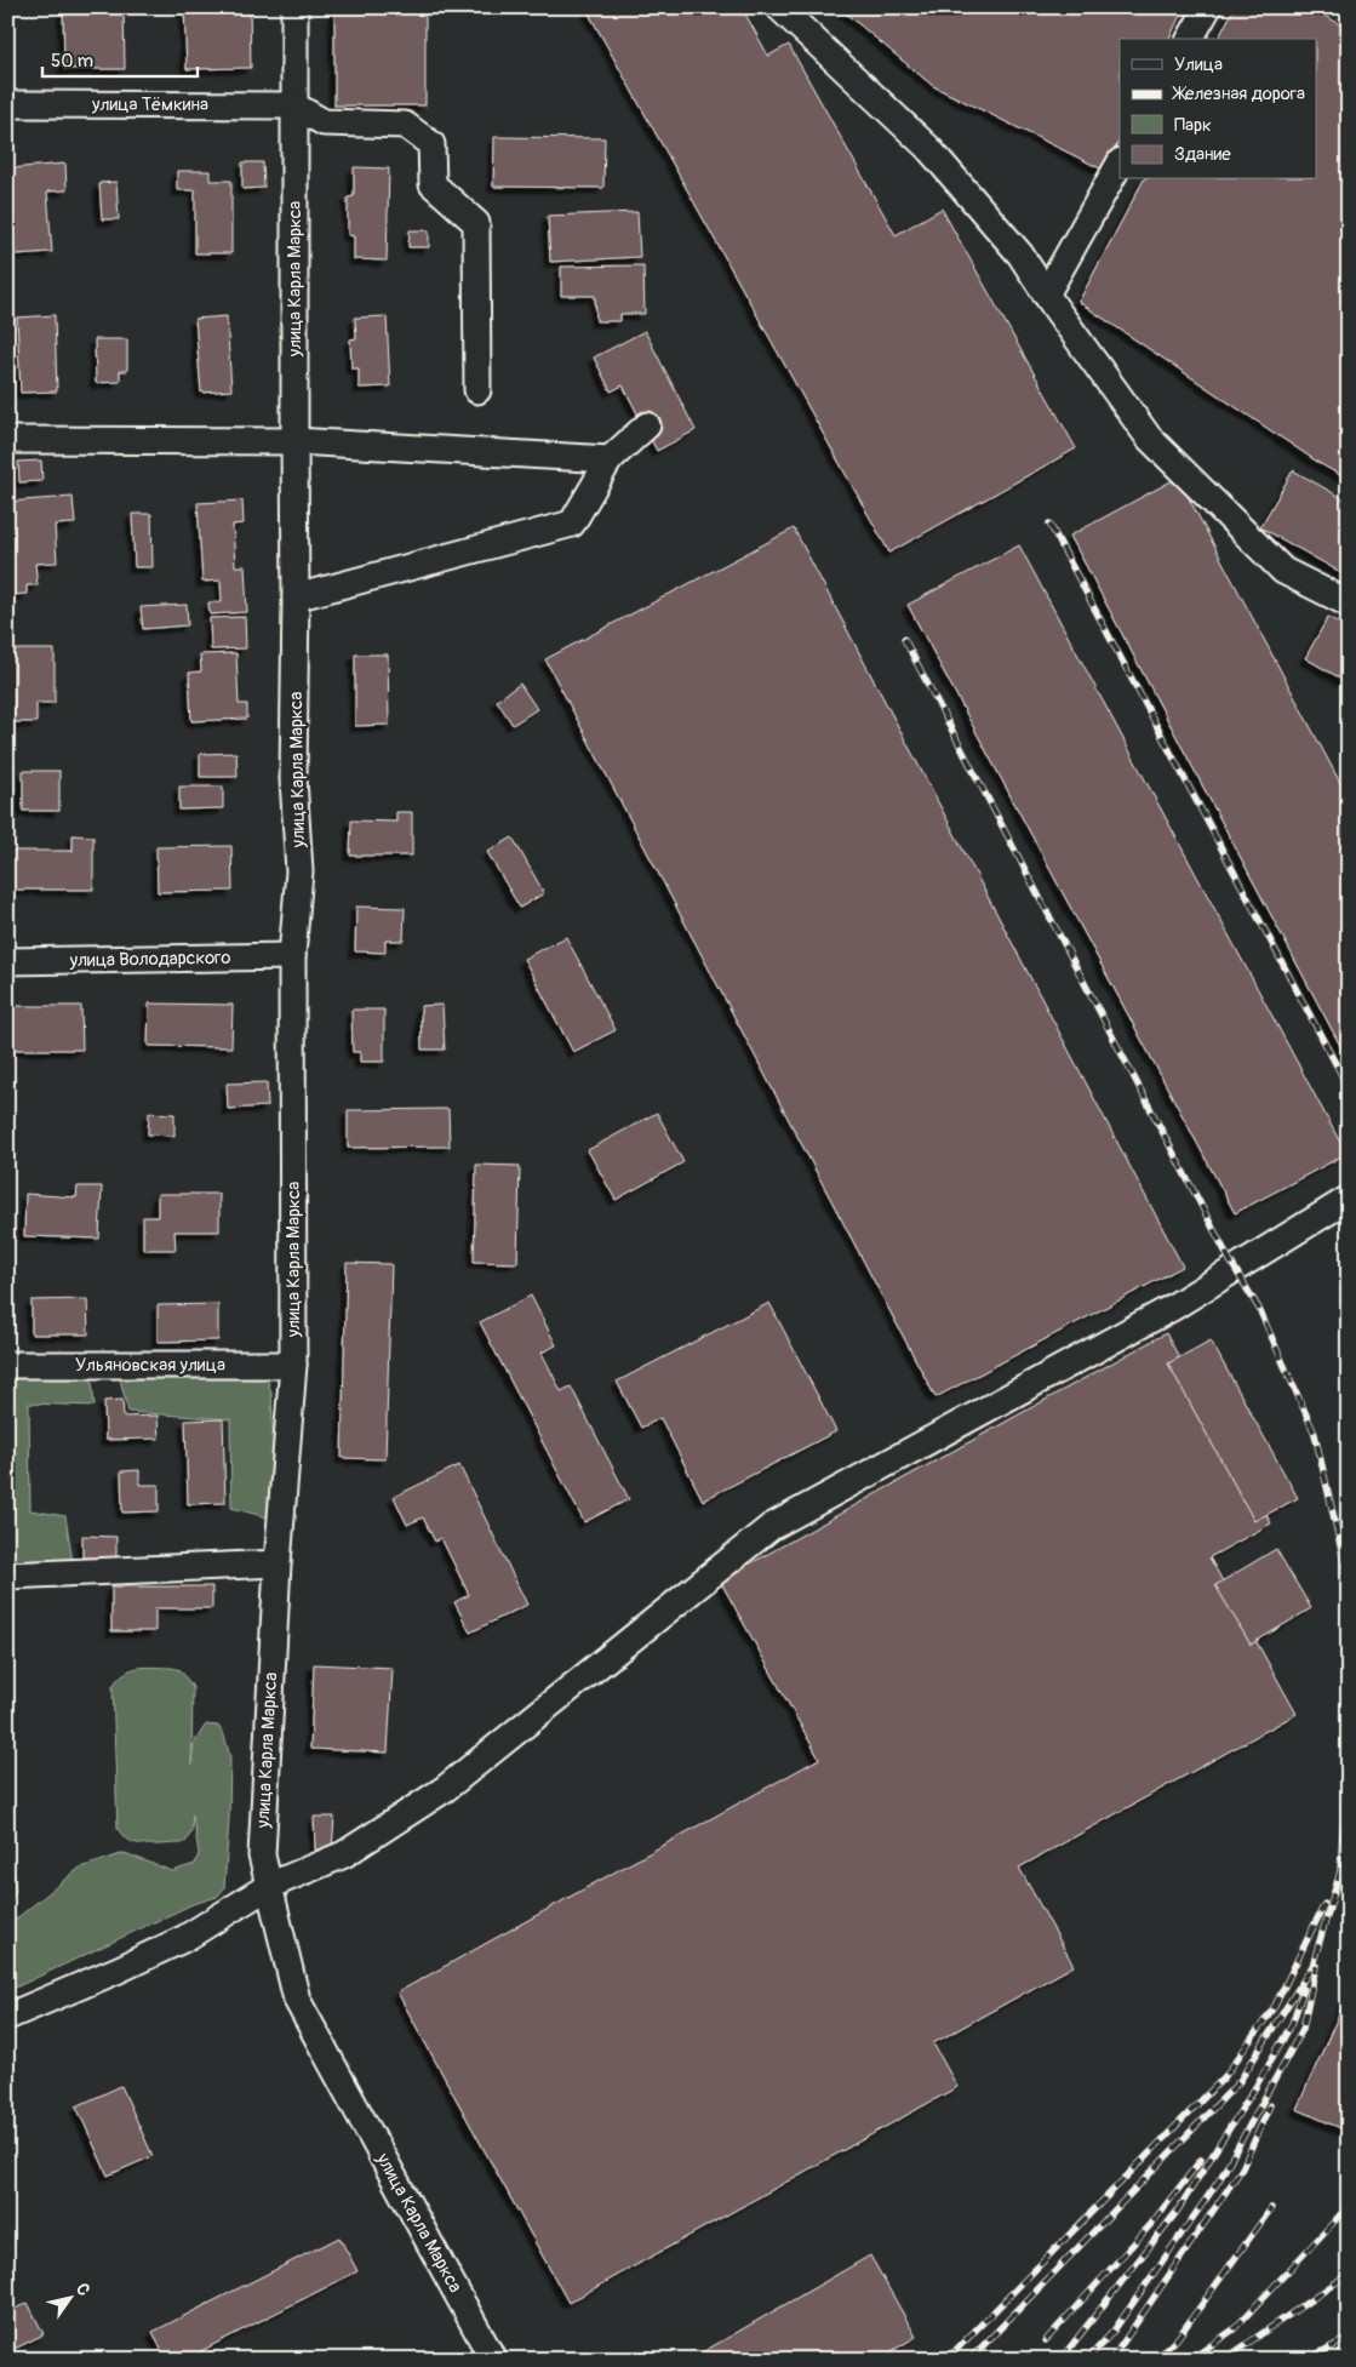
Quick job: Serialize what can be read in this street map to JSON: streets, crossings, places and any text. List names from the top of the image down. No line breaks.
{"streets":{"street":["улица Тёмкина","улица Карла Маркса","улица Володарского","Ульяновская улица"]},"crossings":[["улица Тёмкина","улица Карла Маркса"],["улица Карла Маркса","улица Володарского"],["улица Карла Маркса","Ульяновская улица"]],"legend":["Улица","Железная дорога","Парк","Здание"],"scale_bar":"50 m","north":"top right"}
